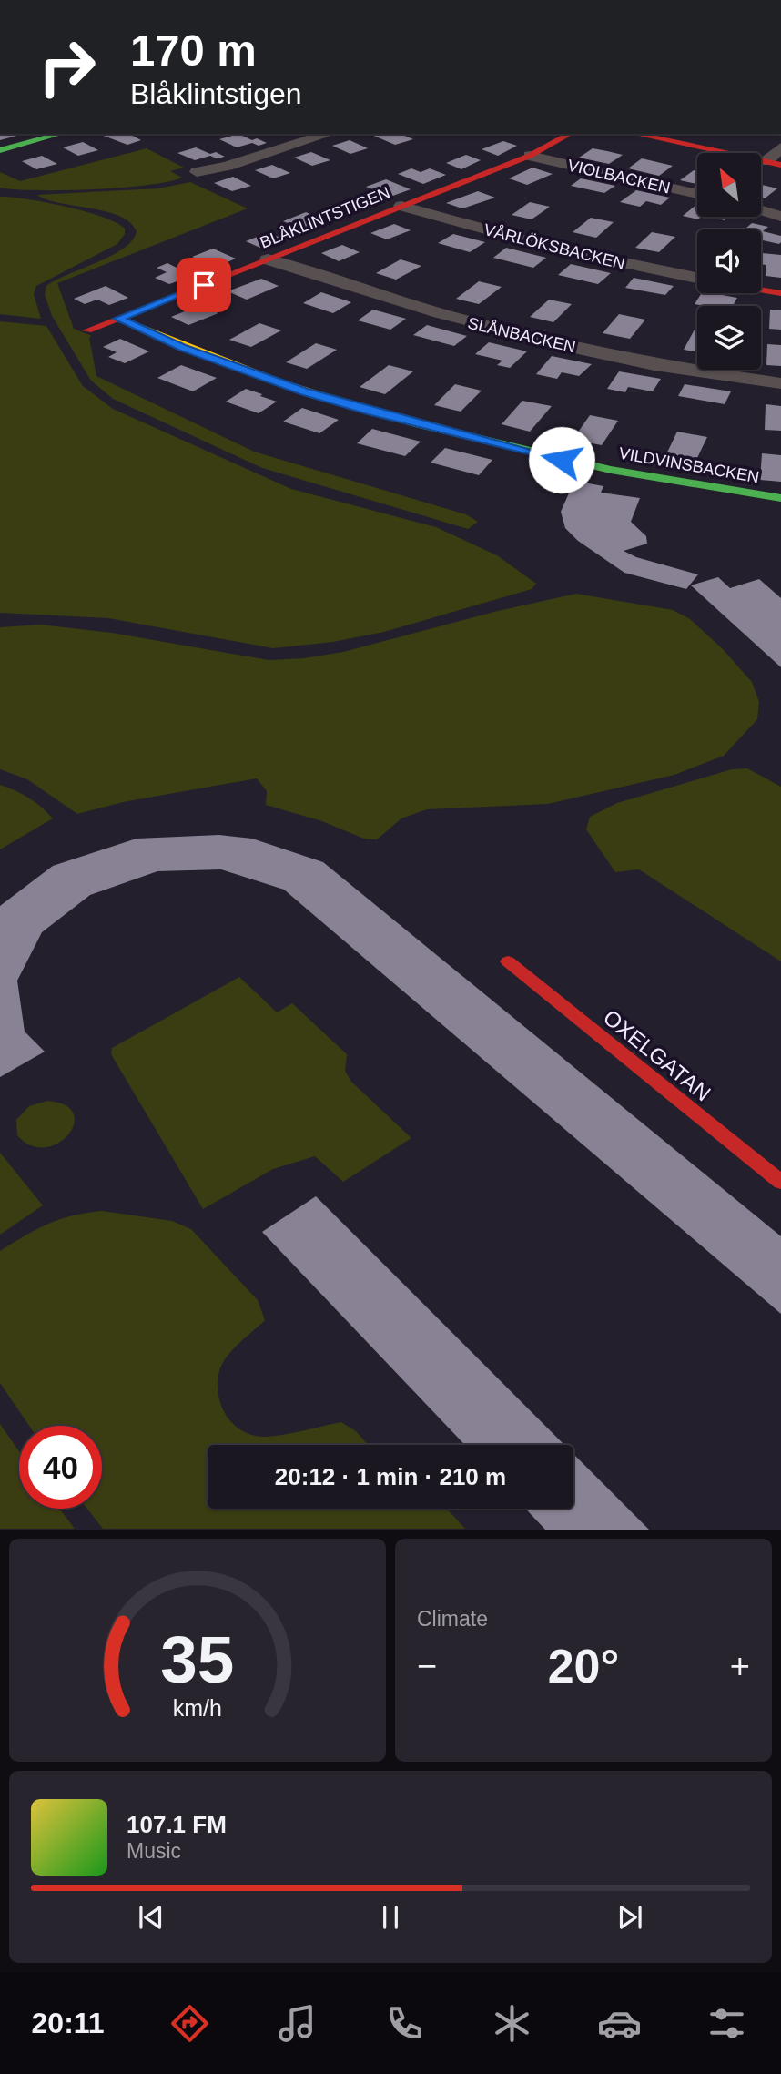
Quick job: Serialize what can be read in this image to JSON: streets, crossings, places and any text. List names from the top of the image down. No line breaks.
{"streets":{"street":["VIOLBACKEN","BLÅKLINTSTIGEN","VÅRLÖKSBACKEN","SLÅNBACKEN","VILDVINSBACKEN","OXELGATAN"]},"crossings":[["VIOLBACKEN","BLÅKLINTSTIGEN"],["BLÅKLINTSTIGEN","VÅRLÖKSBACKEN"],["BLÅKLINTSTIGEN","SLÅNBACKEN"],["BLÅKLINTSTIGEN","VILDVINSBACKEN"]],"north":"top left","page":{"turn":["170 m","Blåklintstigen"],"limit":"40","trip":"20:12 · 1 min · 210 m","tile":"Climate","heat":["−","20°","+"],"song":["107.1 FM","Music"],"tabs":"20:11","gauge":["35","km/h"]}}
